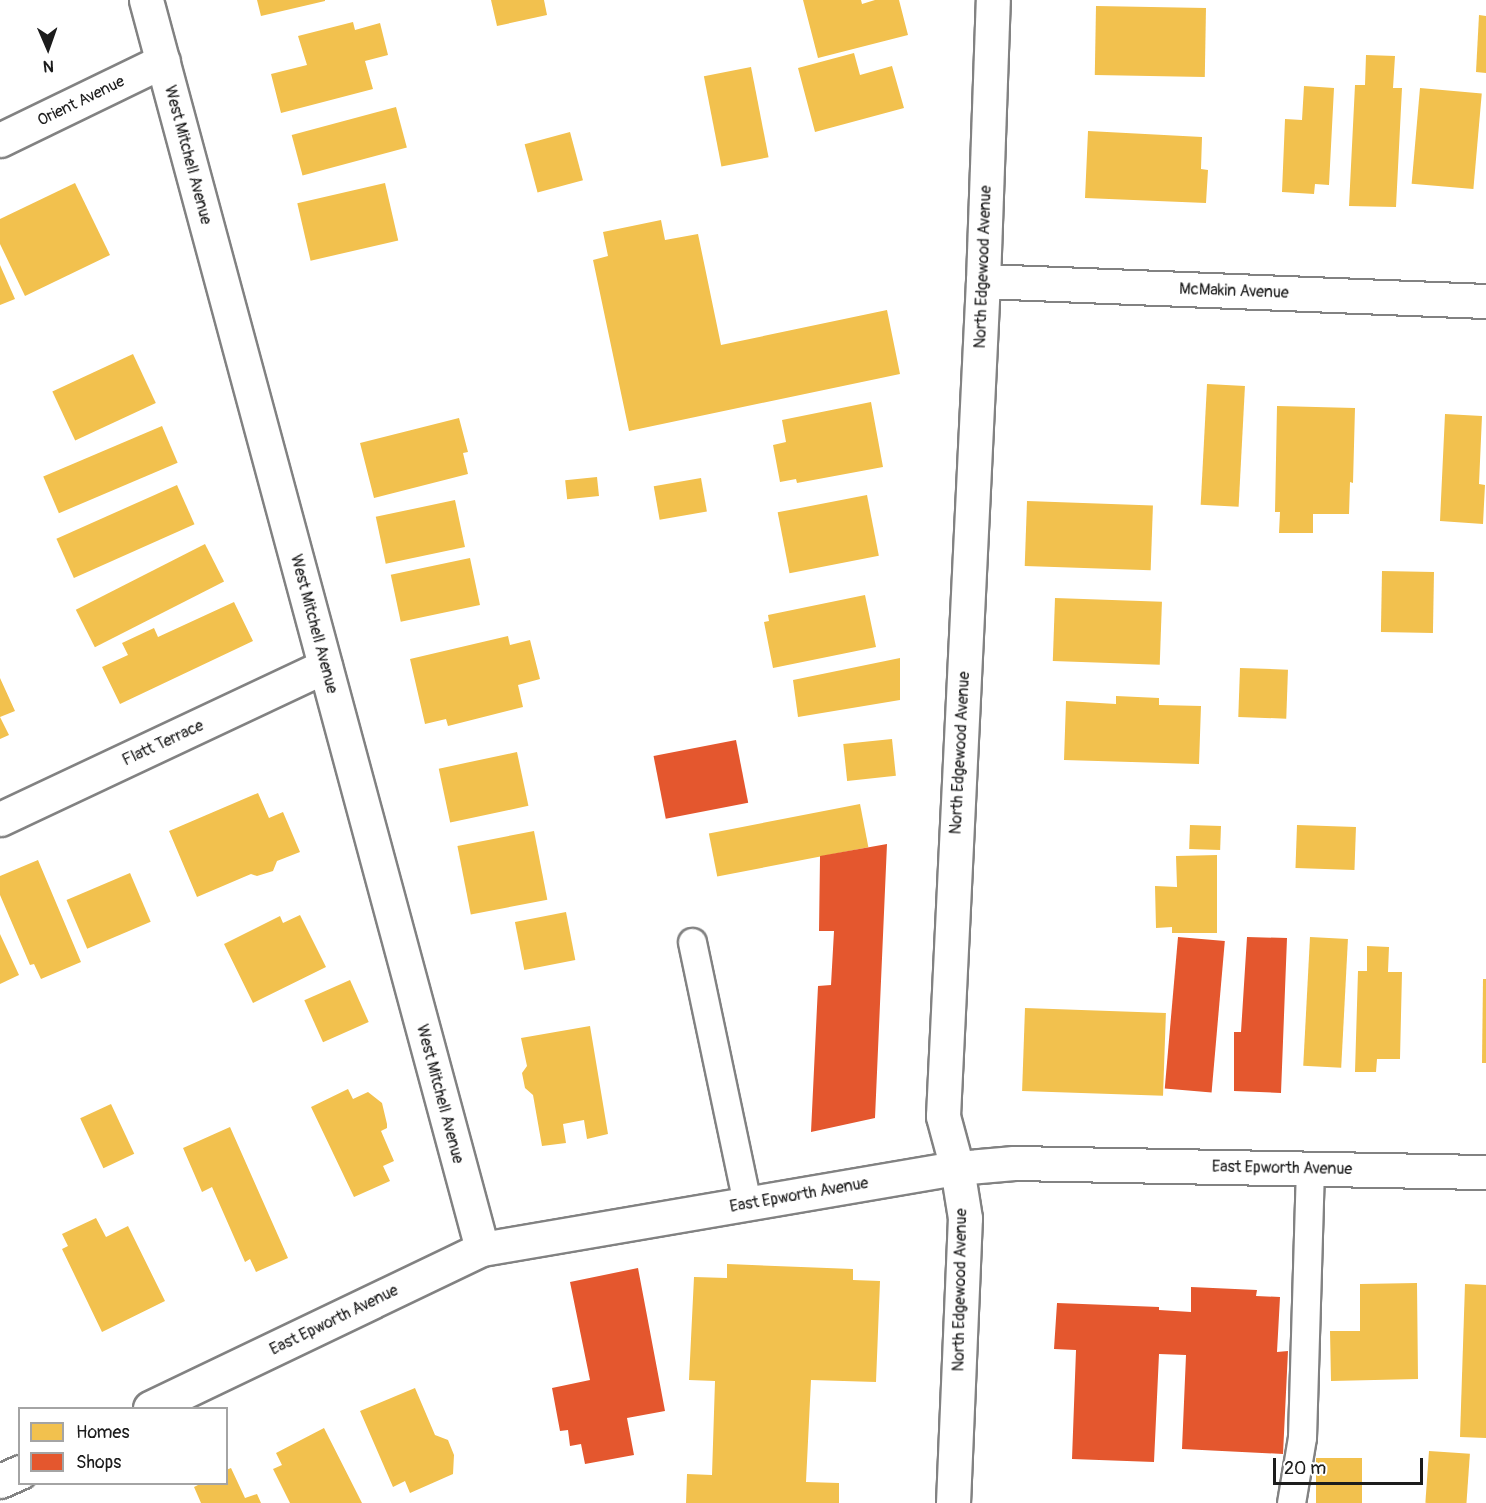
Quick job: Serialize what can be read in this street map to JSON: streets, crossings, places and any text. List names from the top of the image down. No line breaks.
{"streets":{"street":["Orient Avenue","West Mitchell Avenue","North Edgewood Avenue","McMakin Avenue","Flatt Terrace","East Epworth Avenue"]},"crossings":[["Orient Avenue","West Mitchell Avenue"],["West Mitchell Avenue","Flatt Terrace"],["West Mitchell Avenue","East Epworth Avenue"],["North Edgewood Avenue","McMakin Avenue"],["North Edgewood Avenue","East Epworth Avenue"]],"legend":["Homes","Shops"],"scale_bar":"20 m","north":"bottom"}
